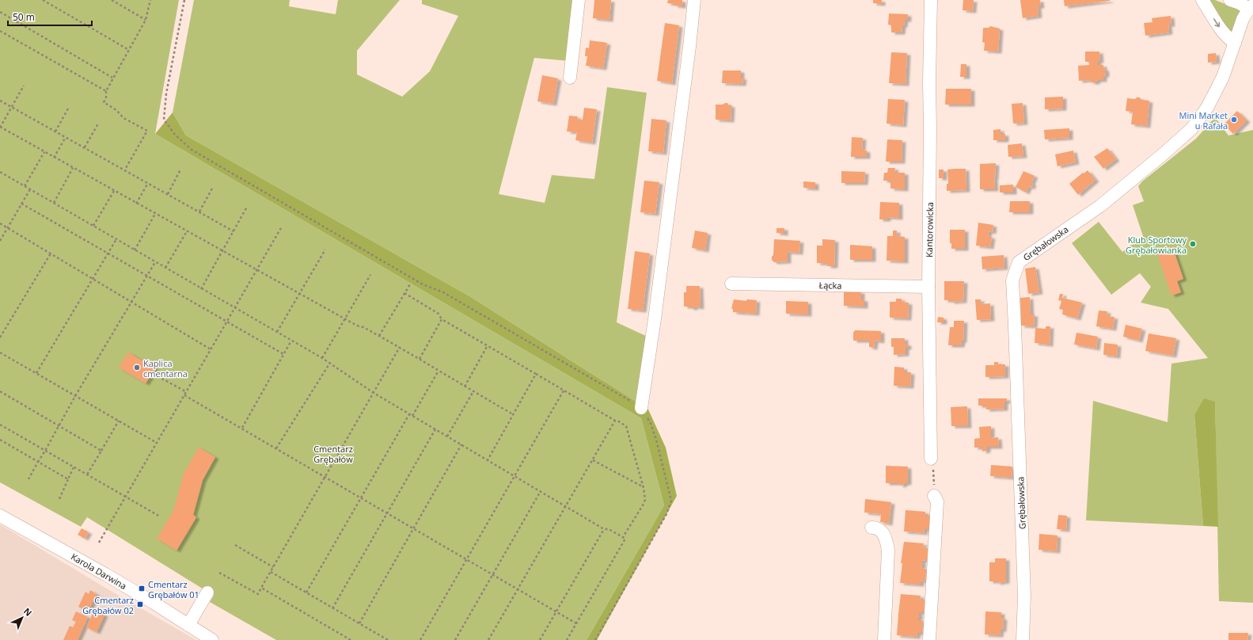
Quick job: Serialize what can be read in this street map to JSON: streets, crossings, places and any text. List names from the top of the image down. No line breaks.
{"streets":{"street":["Kantorowicka","Grębałowska","Łącka","Karola Darwina"]},"crossings":[["Kantorowicka","Łącka"]],"parks":["Cmentarz Grębałów"],"places":{"other":["Mini Market u Rafała","Klub Sportowy Grębałowianka","Kaplica cmentarna"],"transit":["Cmentarz Grębałów 01","Cmentarz Grębałów 02"]},"scale_bar":"50 m","north":"top right"}
